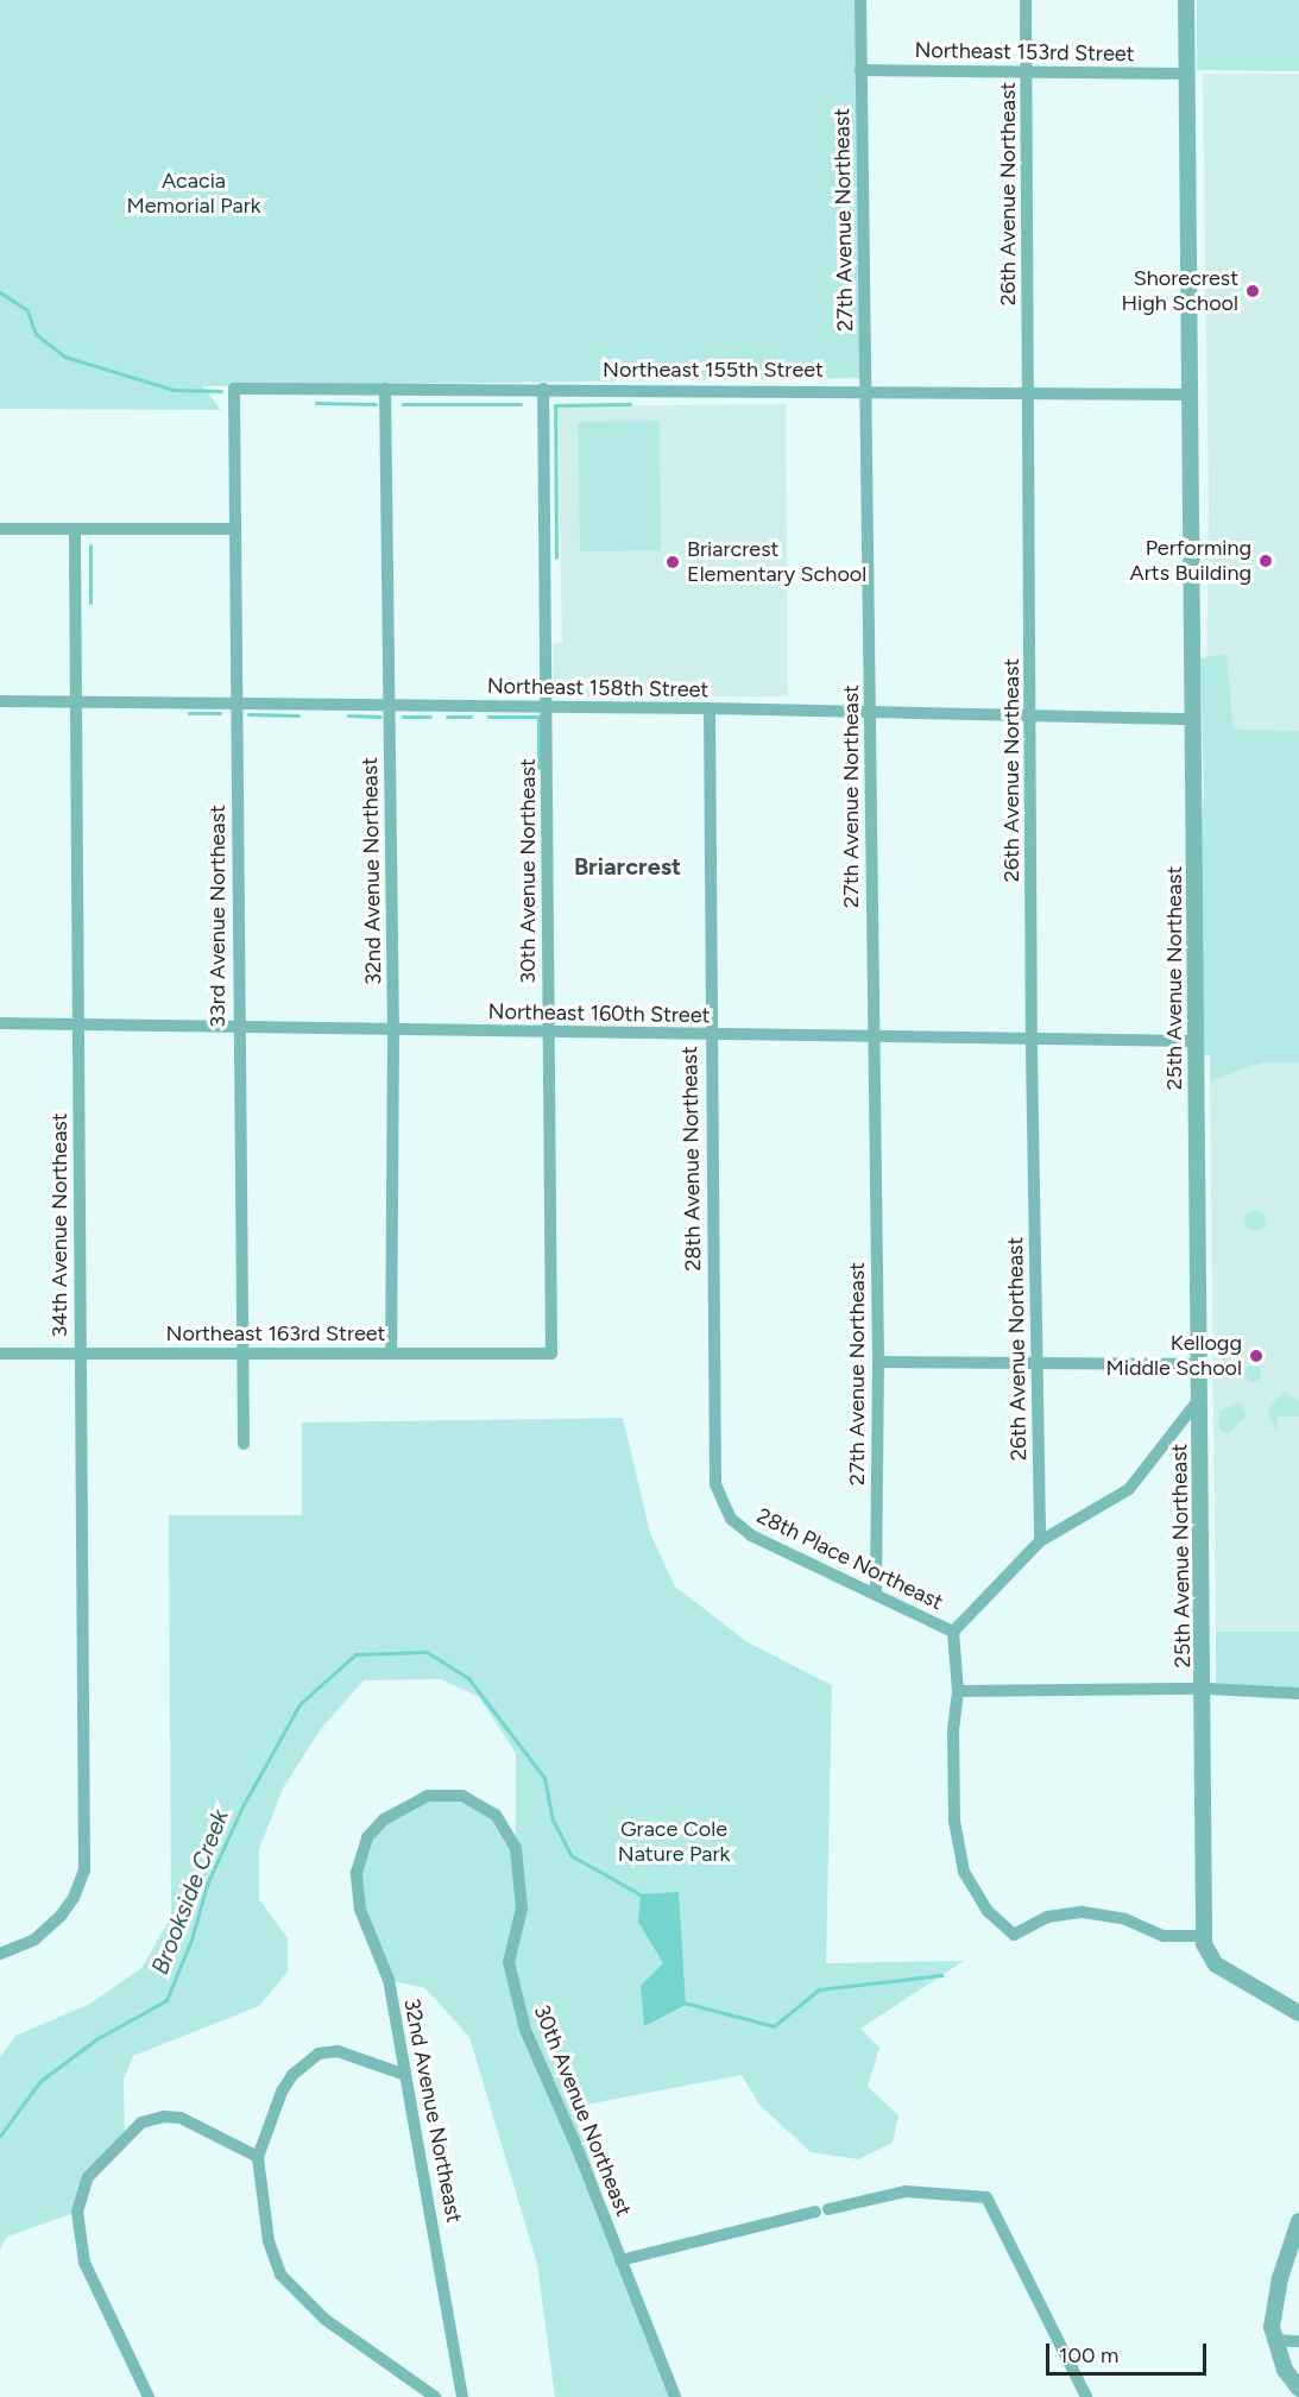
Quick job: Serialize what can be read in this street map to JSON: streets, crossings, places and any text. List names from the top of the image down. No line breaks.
{"streets":{"street":["Northeast 153rd Street","26th Avenue Northeast","27th Avenue Northeast","Northeast 155th Street","Northeast 158th Street","32nd Avenue Northeast","30th Avenue Northeast","33rd Avenue Northeast","25th Avenue Northeast","Northeast 160th Street","28th Avenue Northeast","34th Avenue Northeast","Northeast 163rd Street","28th Place Northeast"]},"crossings":[["Northeast 153rd Street","26th Avenue Northeast"],["Northeast 153rd Street","27th Avenue Northeast"],["Northeast 153rd Street","25th Avenue Northeast"],["26th Avenue Northeast","Northeast 155th Street"],["26th Avenue Northeast","Northeast 158th Street"],["26th Avenue Northeast","Northeast 160th Street"],["27th Avenue Northeast","Northeast 155th Street"],["27th Avenue Northeast","Northeast 158th Street"],["27th Avenue Northeast","Northeast 160th Street"],["27th Avenue Northeast","28th Place Northeast"],["Northeast 155th Street","32nd Avenue Northeast"],["Northeast 155th Street","30th Avenue Northeast"],["Northeast 155th Street","33rd Avenue Northeast"],["Northeast 155th Street","25th Avenue Northeast"],["Northeast 158th Street","32nd Avenue Northeast"],["Northeast 158th Street","30th Avenue Northeast"],["Northeast 158th Street","33rd Avenue Northeast"],["Northeast 158th Street","25th Avenue Northeast"],["Northeast 158th Street","28th Avenue Northeast"],["Northeast 158th Street","34th Avenue Northeast"],["32nd Avenue Northeast","30th Avenue Northeast"],["32nd Avenue Northeast","Northeast 160th Street"],["32nd Avenue Northeast","Northeast 163rd Street"],["30th Avenue Northeast","Northeast 160th Street"],["30th Avenue Northeast","Northeast 163rd Street"],["33rd Avenue Northeast","Northeast 160th Street"],["33rd Avenue Northeast","Northeast 163rd Street"],["25th Avenue Northeast","Northeast 160th Street"],["Northeast 160th Street","28th Avenue Northeast"],["Northeast 160th Street","34th Avenue Northeast"],["28th Avenue Northeast","28th Place Northeast"],["34th Avenue Northeast","Northeast 163rd Street"]],"districts":["Briarcrest"],"water":["Brookside Creek"],"parks":["Acacia Memorial Park","Grace Cole Nature Park"],"places":["Shorecrest High School","Performing Arts Building","Briarcrest Elementary School","Kellogg Middle School"],"scale_bar":"100 m"}
